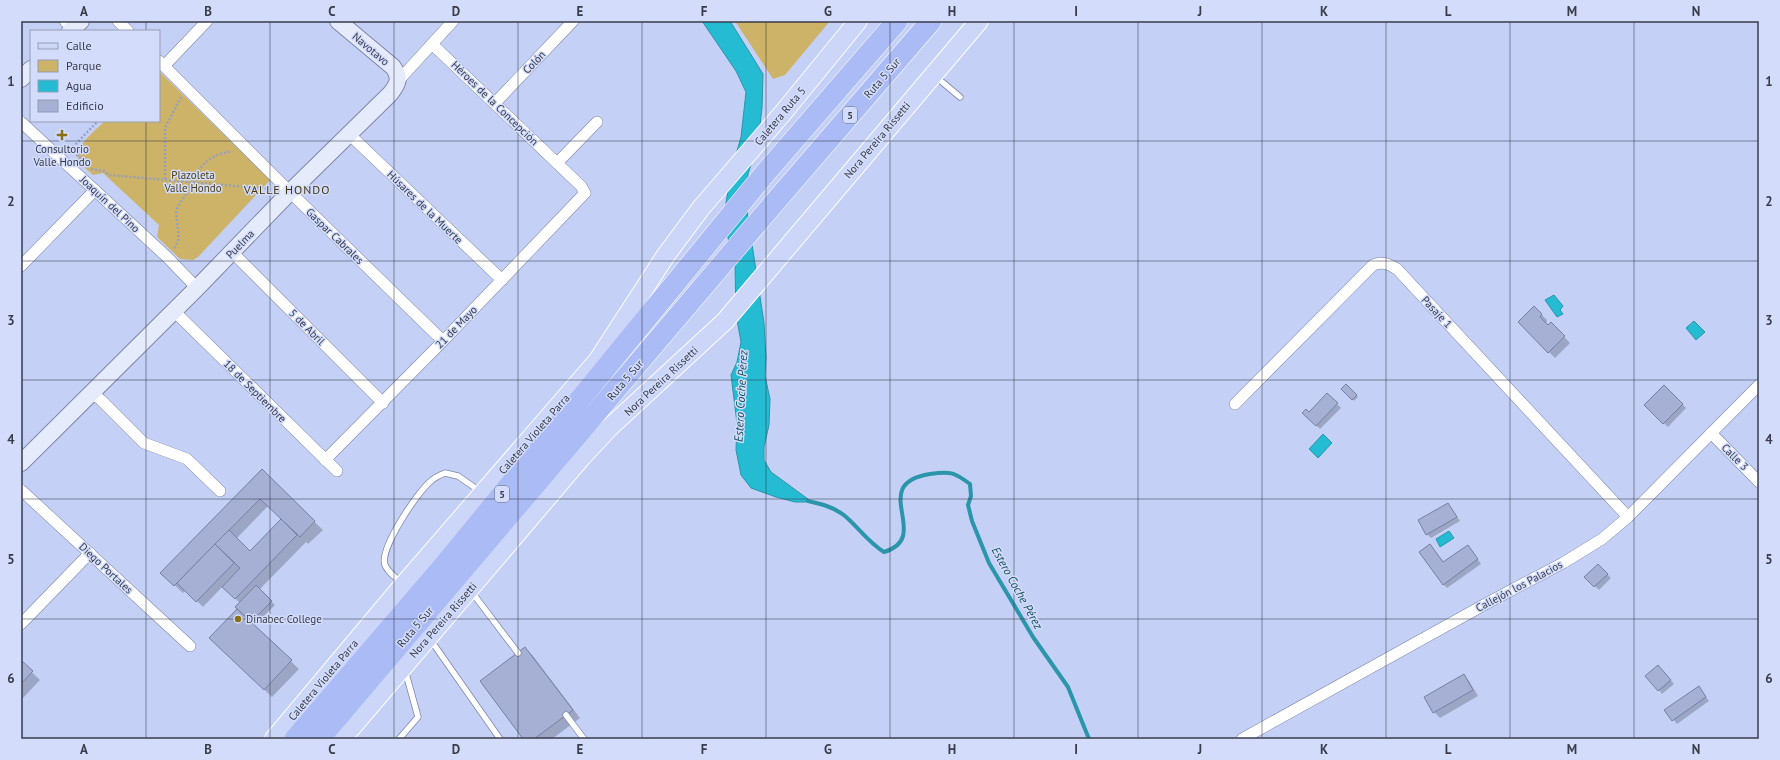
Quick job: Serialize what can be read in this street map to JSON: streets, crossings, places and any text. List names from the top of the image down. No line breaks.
{"streets":{"highway":["Ruta 5 Sur","5"],"main road":["Caletera Ruta 5","Nora Pereira Rissetti","Caletera Violeta Parra"],"street":["Navotavo","Colón","Héroes de la Concepción","Joaquín del Pino","Húsares de la Muerte","Gaspar Cabrales","Puelma","Pasaje 1","5 de Abril","21 de Mayo","18 de Septiembre","Calle 3","Diego Portales","Callejón los Palacios"]},"crossings":[["Navotavo","Puelma"],["Colón","Héroes de la Concepción"],["Héroes de la Concepción","Puelma"],["Héroes de la Concepción","21 de Mayo"],["Caletera Ruta 5","Caletera Violeta Parra"],["Joaquín del Pino","Puelma"],["Húsares de la Muerte","Puelma"],["Húsares de la Muerte","21 de Mayo"],["Gaspar Cabrales","Puelma"],["Gaspar Cabrales","21 de Mayo"],["Puelma","5 de Abril"],["Puelma","18 de Septiembre"],["Pasaje 1","Callejón los Palacios"],["5 de Abril","21 de Mayo"],["21 de Mayo","18 de Septiembre"],["Calle 3","Callejón los Palacios"]],"districts":["VALLE HONDO"],"water":["Estero Coche Pérez"],"parks":["Plazoleta Valle Hondo"],"places":{"health":["Consultorio Valle Hondo"],"other":["Dinabec College"]},"legend":["Calle","Parque","Agua","Edificio"],"grid":{"columns":["A","B","C","D","E","F","G","H","I","J","K","L","M","N"],"rows":["1","2","3","4","5","6"]}}
